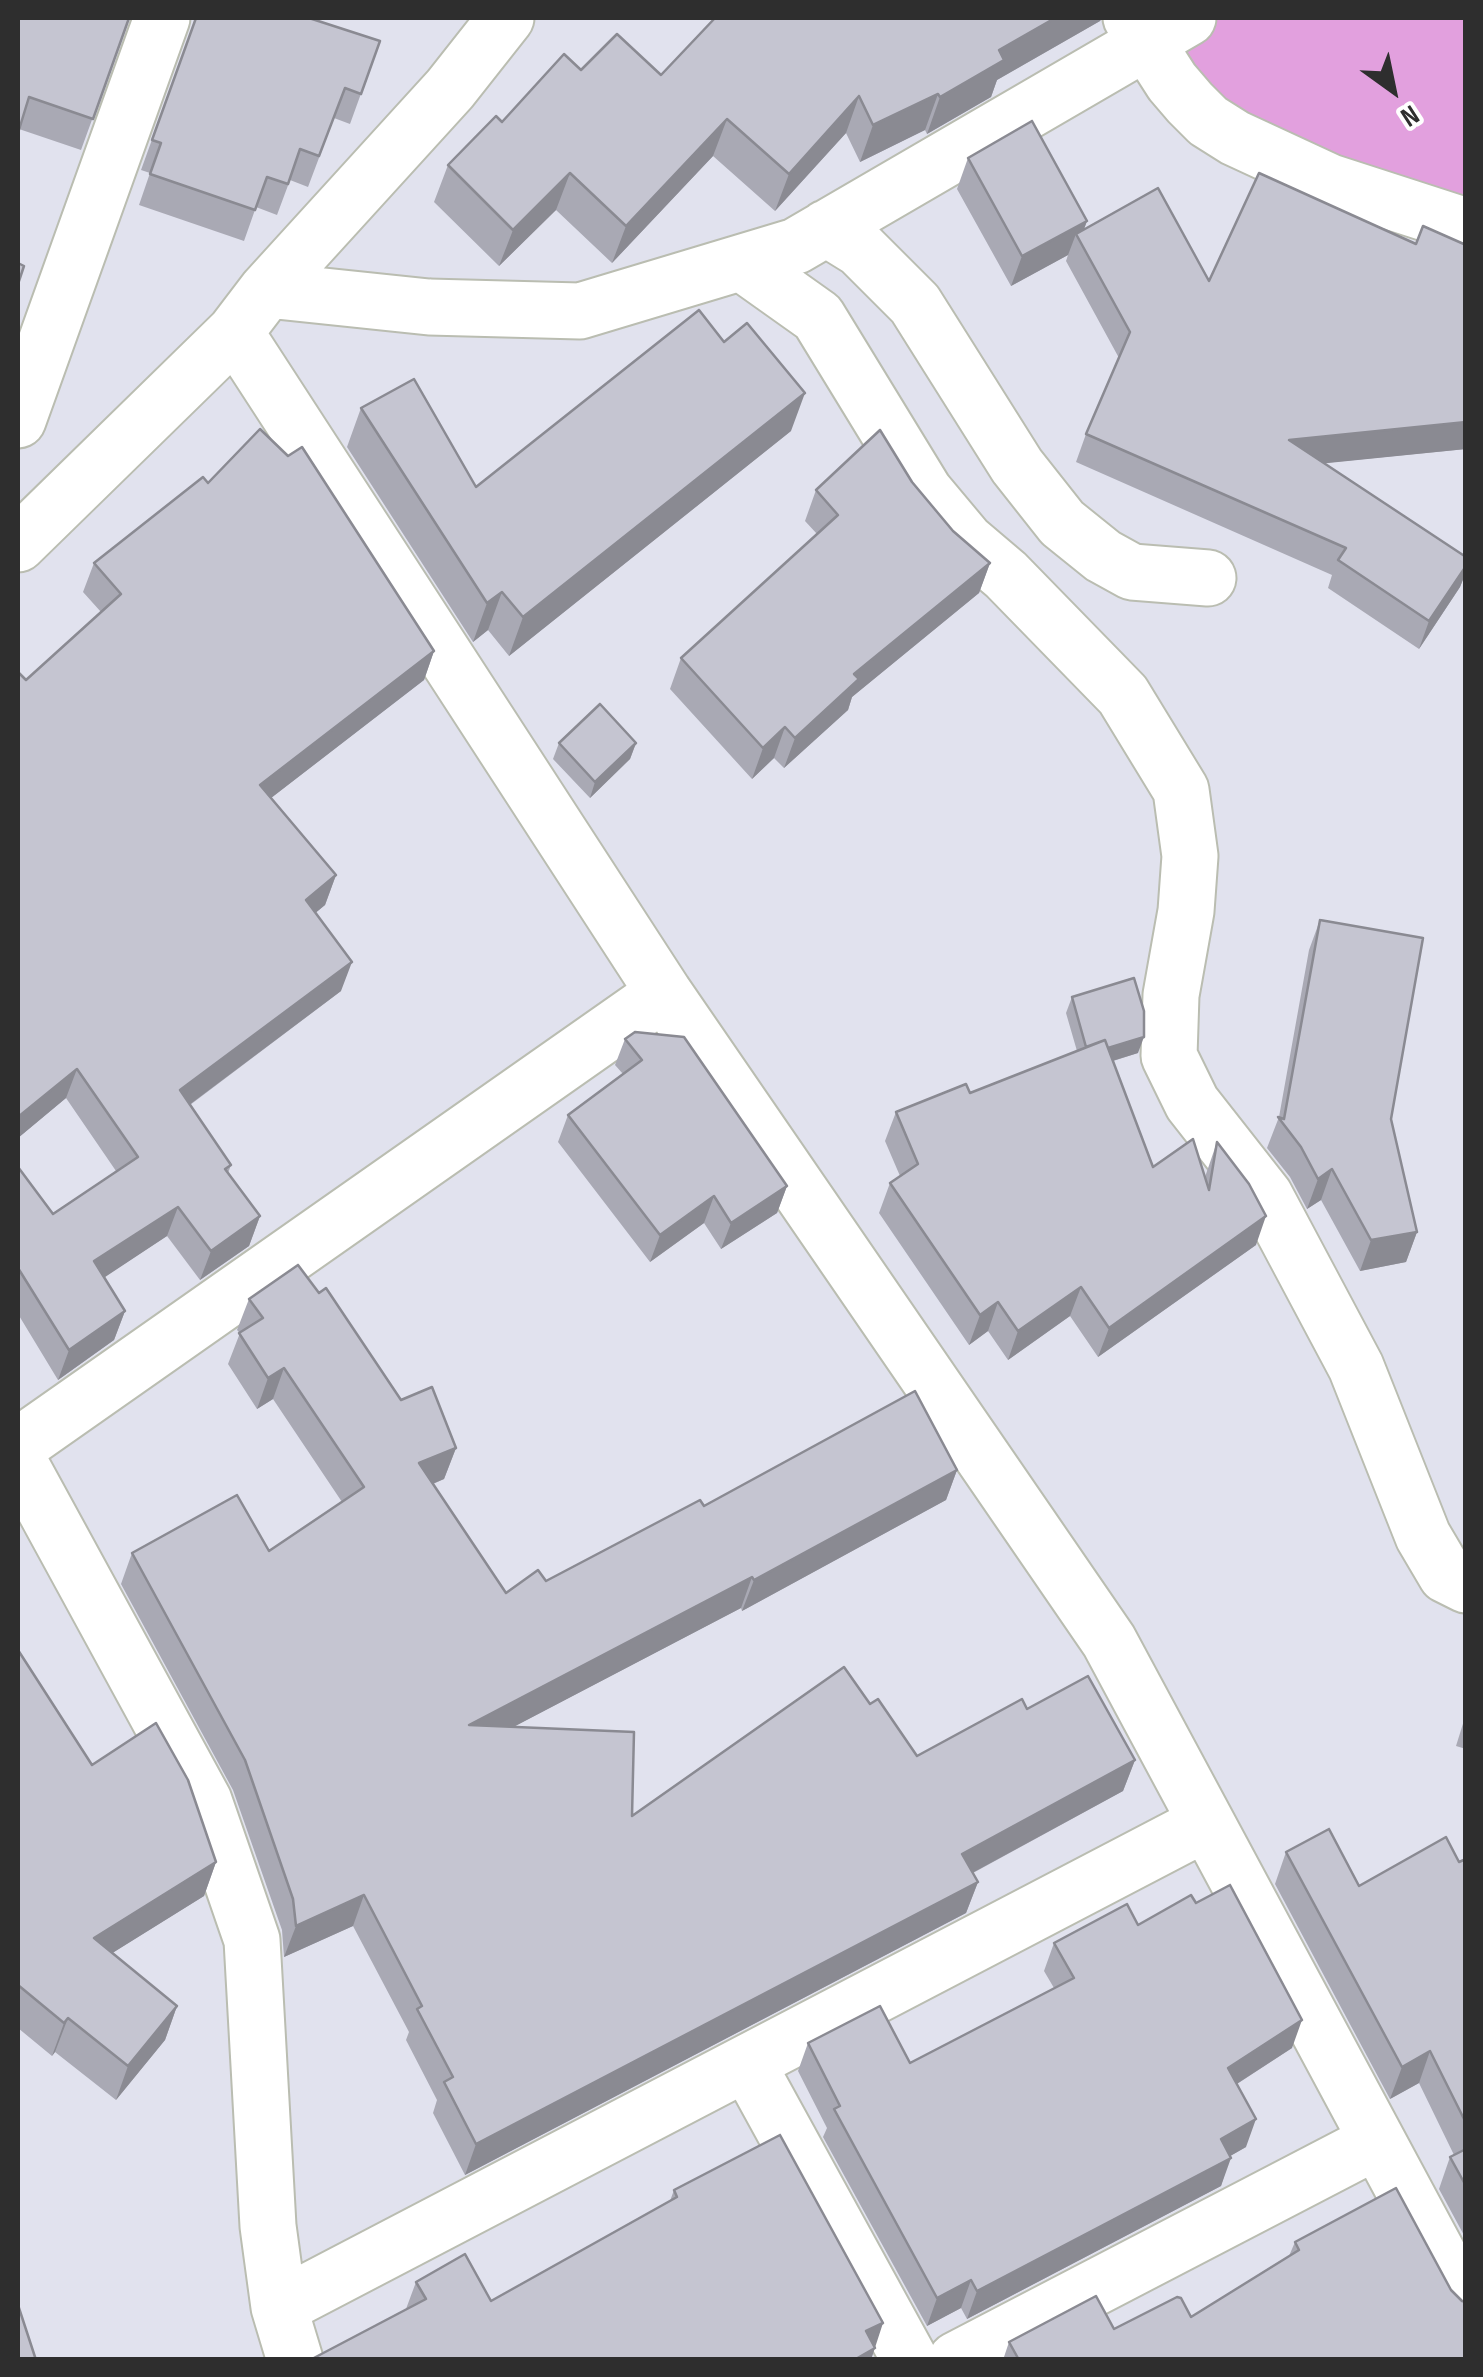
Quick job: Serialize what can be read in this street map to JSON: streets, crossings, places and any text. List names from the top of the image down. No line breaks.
{"north":"bottom right"}
